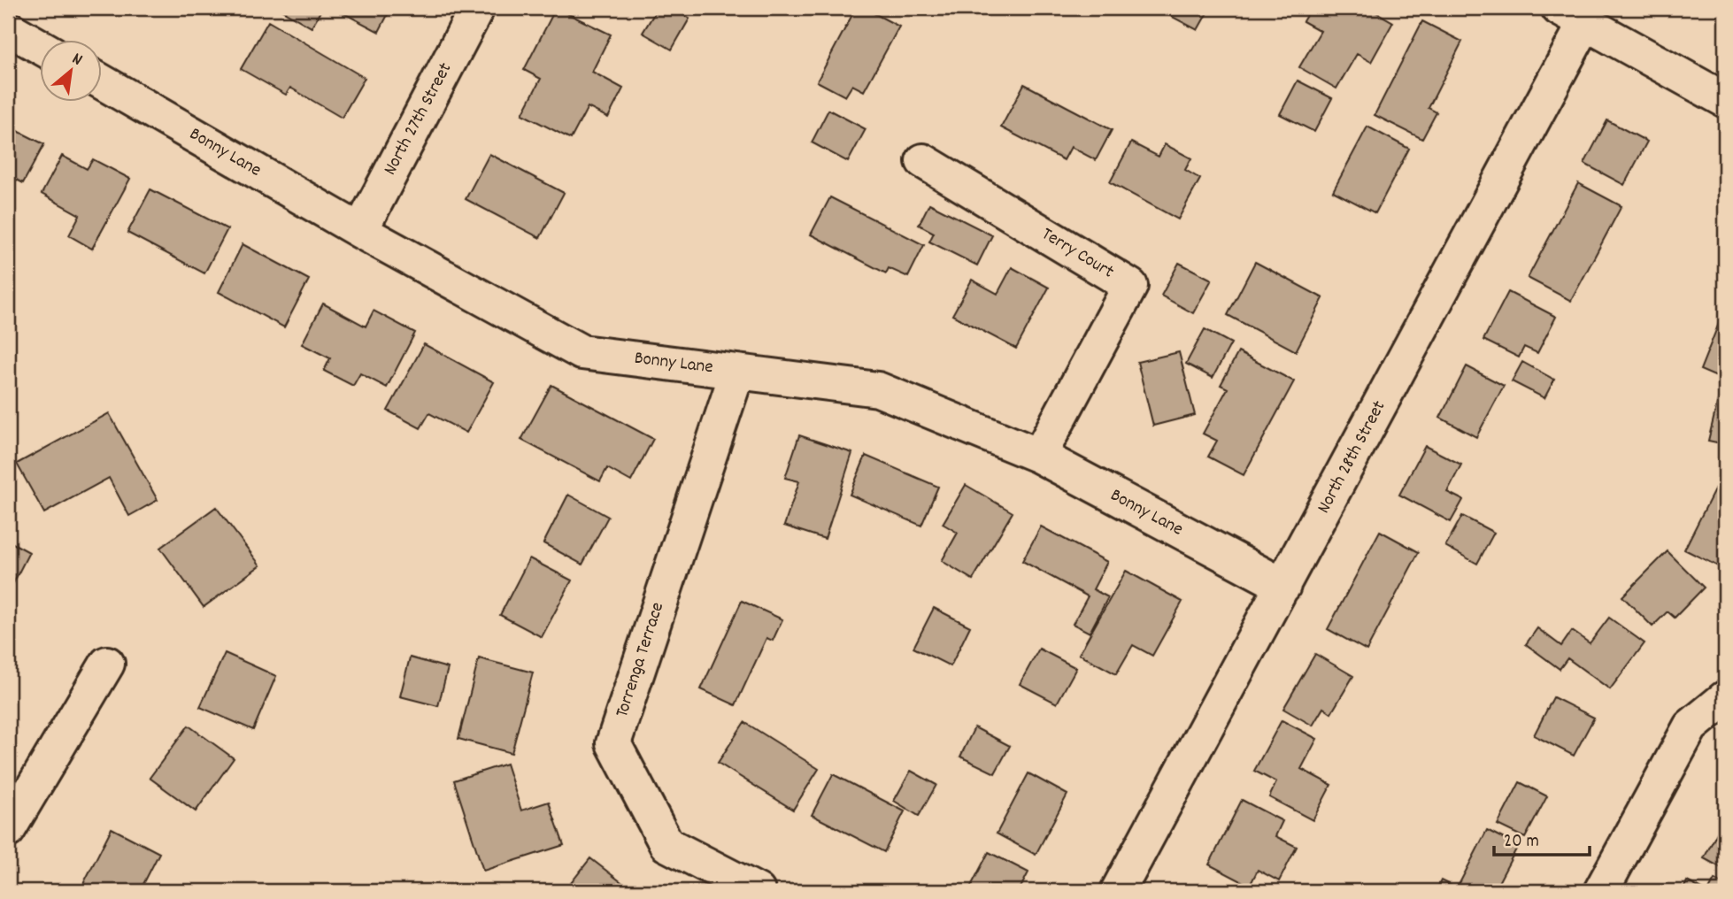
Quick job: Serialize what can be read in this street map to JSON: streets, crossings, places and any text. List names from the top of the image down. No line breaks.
{"streets":{"street":["North 27th Street","Bonny Lane","Terry Court","North 28th Street","Torrenga Terrace"]},"crossings":[["North 27th Street","Bonny Lane"],["Bonny Lane","Terry Court"],["Bonny Lane","North 28th Street"],["Bonny Lane","Torrenga Terrace"]],"scale_bar":"20 m","north":"top right"}
